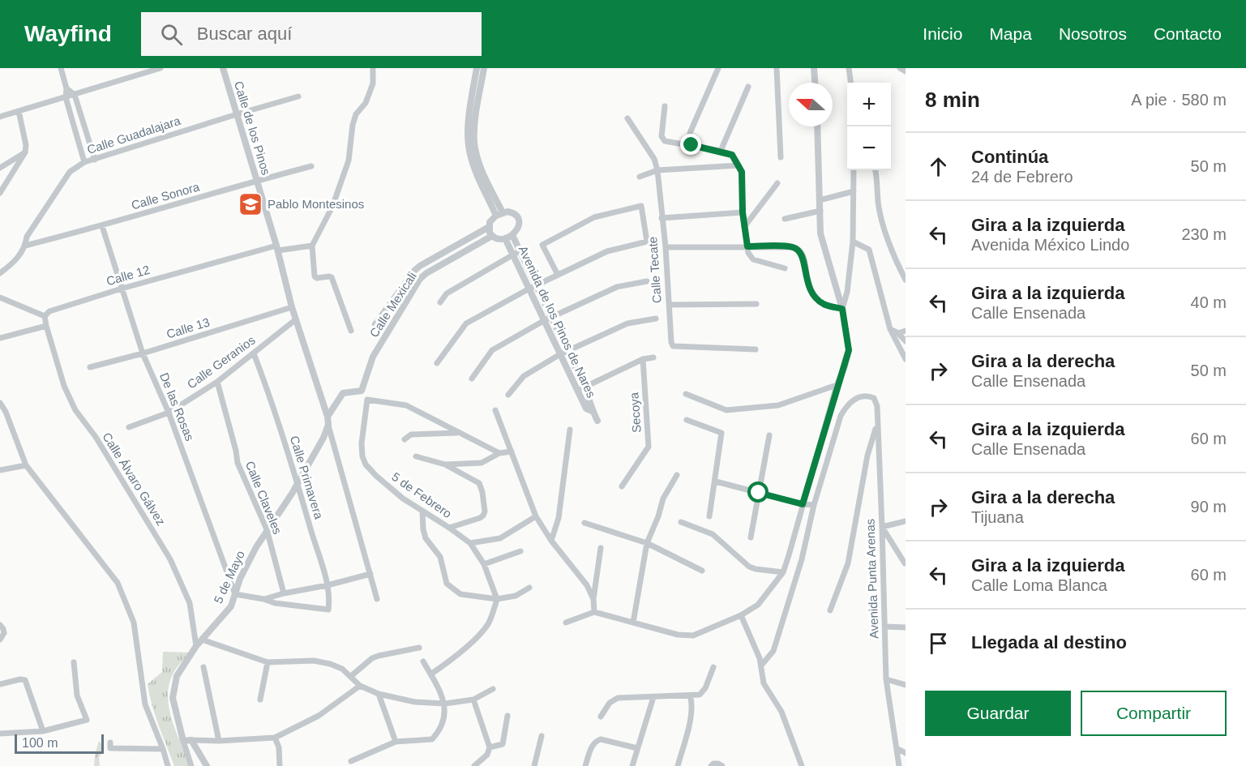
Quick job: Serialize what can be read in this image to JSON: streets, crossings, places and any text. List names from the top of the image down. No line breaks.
{"streets":{"street":["Calle de los Pinos","Calle Guadalajara","Calle Sonora","Calle Tecate","Calle 12","Calle Mexicali","Avenida de los Pinos de Nares","Calle 13","Calle Geranios","De las Rosas","Secoya","Calle Primavera","Calle Álvaro Gálvez","5 de Febrero","Calle Claveles","5 de Mayo","Avenida Punta Arenas"]},"crossings":[["Calle de los Pinos","Calle Guadalajara"],["Calle de los Pinos","Calle Sonora"],["Calle de los Pinos","Calle 12"],["Calle de los Pinos","Calle 13"],["Calle de los Pinos","Calle Geranios"],["Calle de los Pinos","5 de Mayo"],["Calle Guadalajara","Calle Sonora"],["Calle Sonora","De las Rosas"],["Calle 12","De las Rosas"],["Calle Mexicali","Avenida de los Pinos de Nares"],["Calle 13","De las Rosas"],["Calle Geranios","De las Rosas"],["Calle Geranios","Calle Primavera"],["Calle Geranios","Calle Claveles"],["De las Rosas","5 de Mayo"],["Calle Primavera","5 de Mayo"],["Calle Álvaro Gálvez","5 de Mayo"],["Calle Claveles","5 de Mayo"]],"places":{"school or university":["Pablo Montesinos"]},"scale_bar":"100 m","north":"left","page":{"header":"Wayfind","search":"Buscar aquí","nav":["Inicio","Mapa","Nosotros","Contacto"],"heading":["8 min","A pie · 580 m"],"map_buttons":["+","−"],"list":[["Continúa","24 de Febrero","50 m"],["Gira a la izquierda","Avenida México Lindo","230 m"],["Gira a la izquierda","Calle Ensenada","40 m"],["Gira a la derecha","Calle Ensenada","50 m"],["Gira a la izquierda","Calle Ensenada","60 m"],["Gira a la derecha","Tijuana","90 m"],["Gira a la izquierda","Calle Loma Blanca","60 m"],"Llegada al destino"],"buttons":["Guardar","Compartir"],"scale":"100 m"}}
